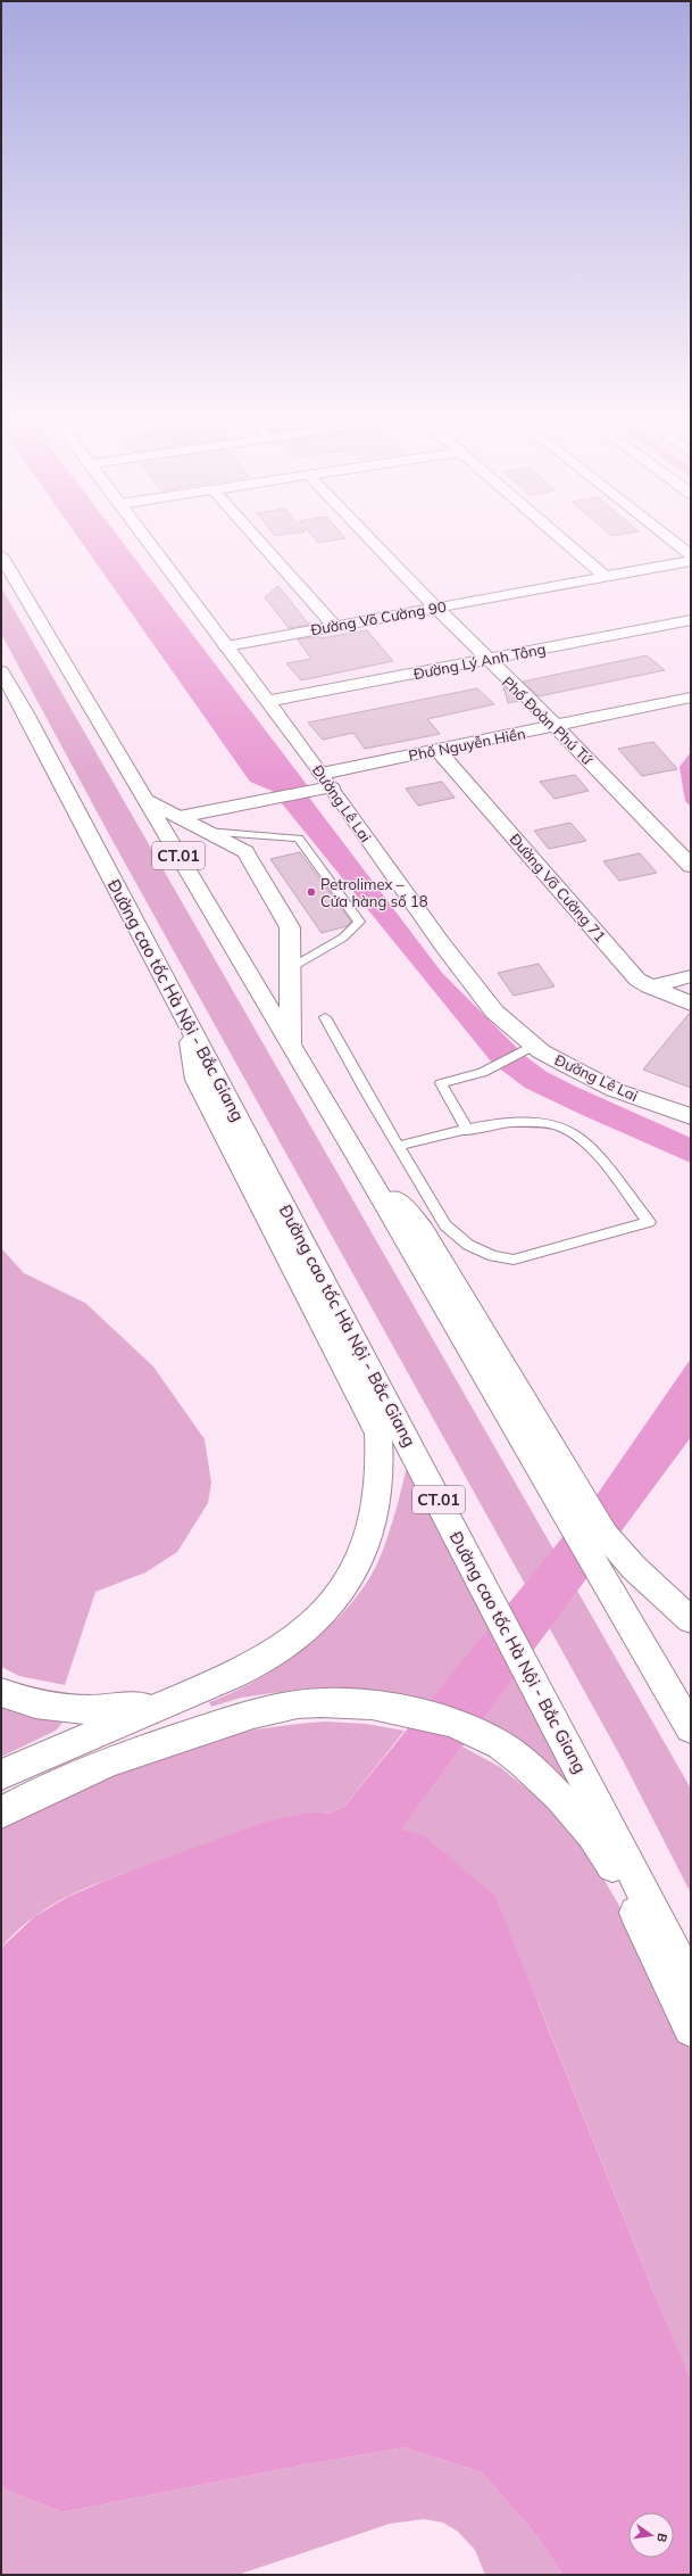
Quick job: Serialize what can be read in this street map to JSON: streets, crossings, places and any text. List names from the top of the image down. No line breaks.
{"streets":{"main road":["Đường Võ Cường 90","Đường Lý Anh Tông","Phố Đoàn Phú Tứ","Phố Nguyễn Hiền","Đường Lê Lai","CT.01","Đường Võ Cường 71","Đường cao tốc Hà Nội - Bắc Giang"]},"crossings":[["Đường Võ Cường 90","Phố Đoàn Phú Tứ"],["Đường Võ Cường 90","Đường Lê Lai"],["Đường Lý Anh Tông","Phố Đoàn Phú Tứ"],["Đường Lý Anh Tông","Đường Lê Lai"],["Phố Đoàn Phú Tứ","Phố Nguyễn Hiền"],["Phố Nguyễn Hiền","Đường Lê Lai"],["Phố Nguyễn Hiền","Đường Võ Cường 71"]],"places":["Petrolimex – Cửa hàng số 18"],"north":"right"}
